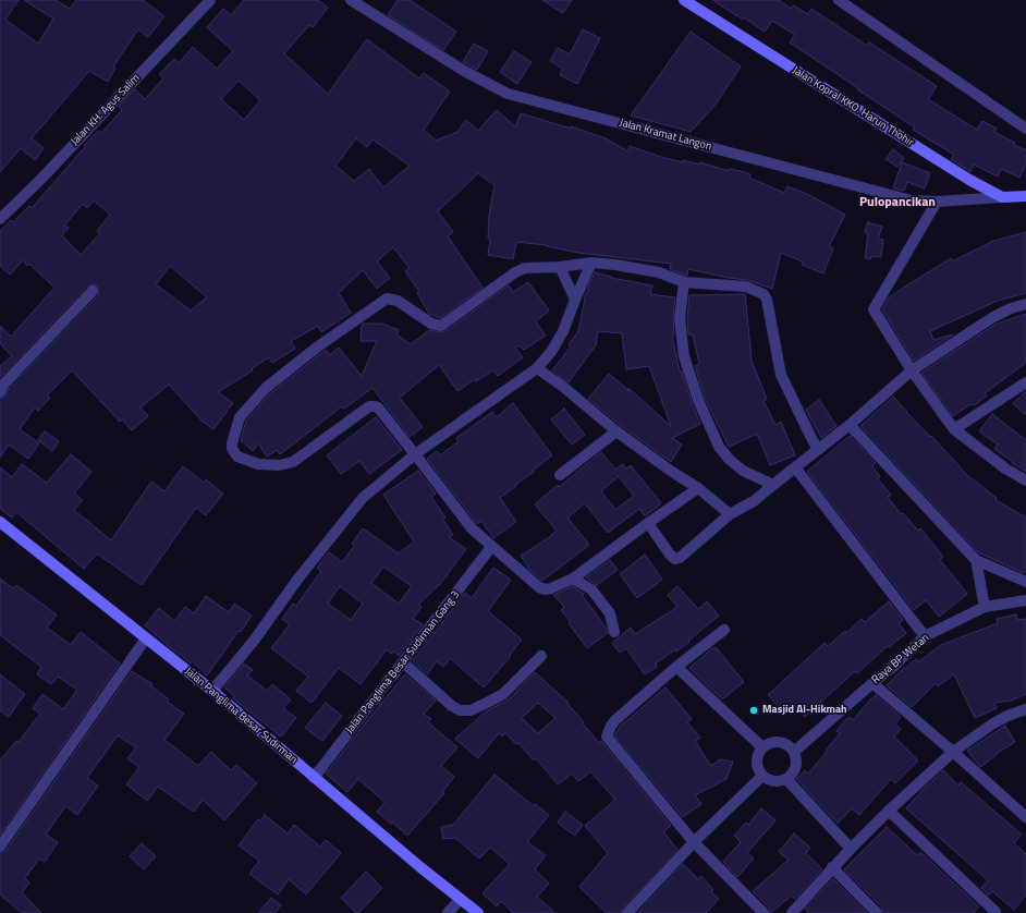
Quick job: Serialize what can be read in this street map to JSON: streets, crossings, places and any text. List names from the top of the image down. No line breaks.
{"streets":{"main road":["Jalan Kopral KKO. Harun Thohir","Jalan Panglima Besar Sudirman"],"street":["Jalan KH. Agus Salim","Jalan Kramat Langon","Raya BP Wetan","Jalan Panglima Besar Sudirman Gang 3"]},"crossings":[["Jalan Kopral KKO. Harun Thohir","Jalan Kramat Langon"],["Jalan Panglima Besar Sudirman Gang 3","Jalan Panglima Besar Sudirman"]],"districts":["Pulopancikan"],"places":["Masjid Al-Hikmah"]}
